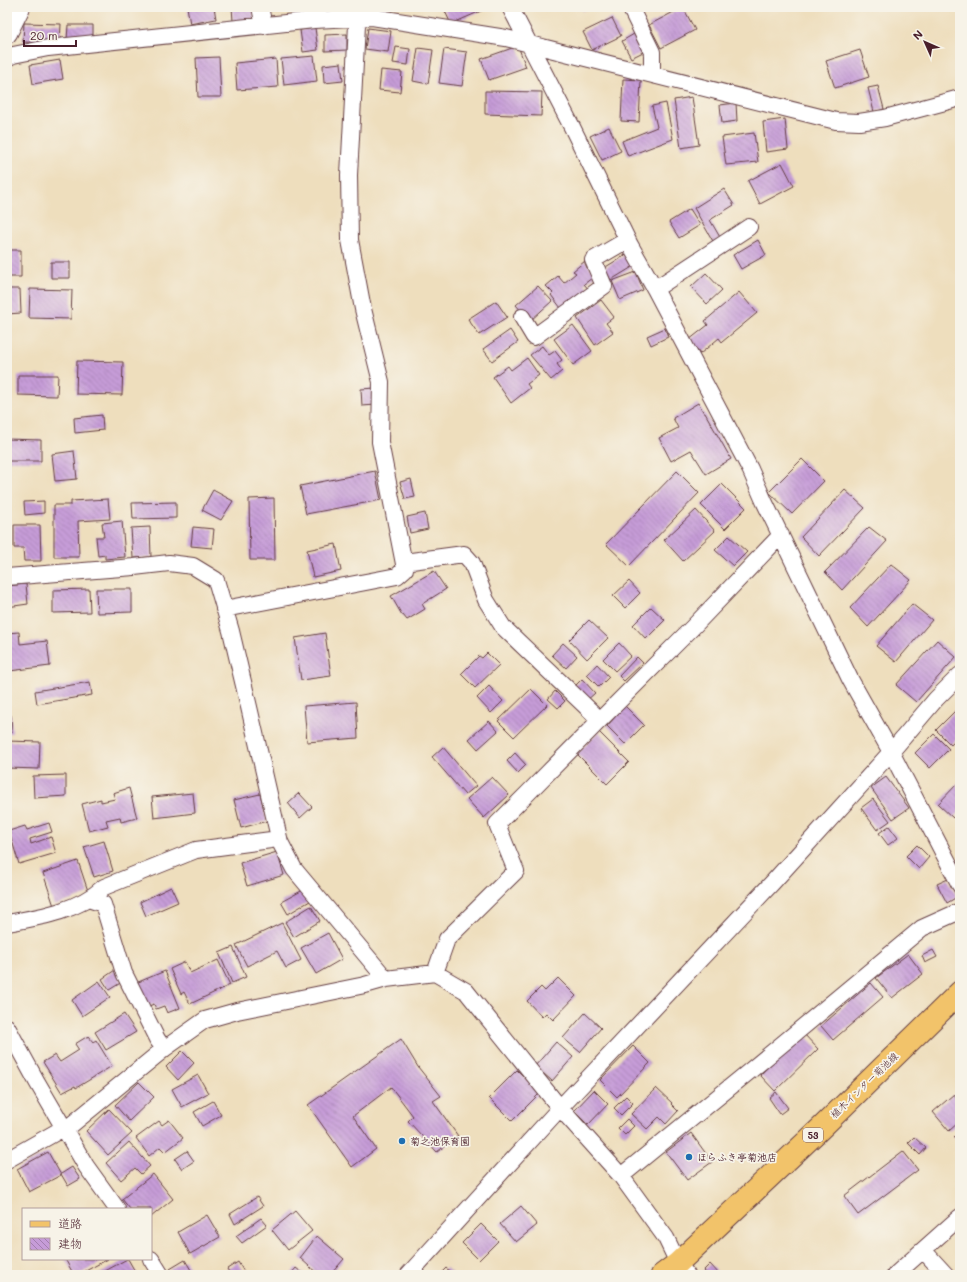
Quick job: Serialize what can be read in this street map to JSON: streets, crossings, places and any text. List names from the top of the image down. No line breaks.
{"streets":{"main road":["植木インター菊池線","53"]},"places":["菊之池保育園","ほらふき亭菊池店"],"legend":["道路","建物"],"scale_bar":"20 m","north":"top left"}
